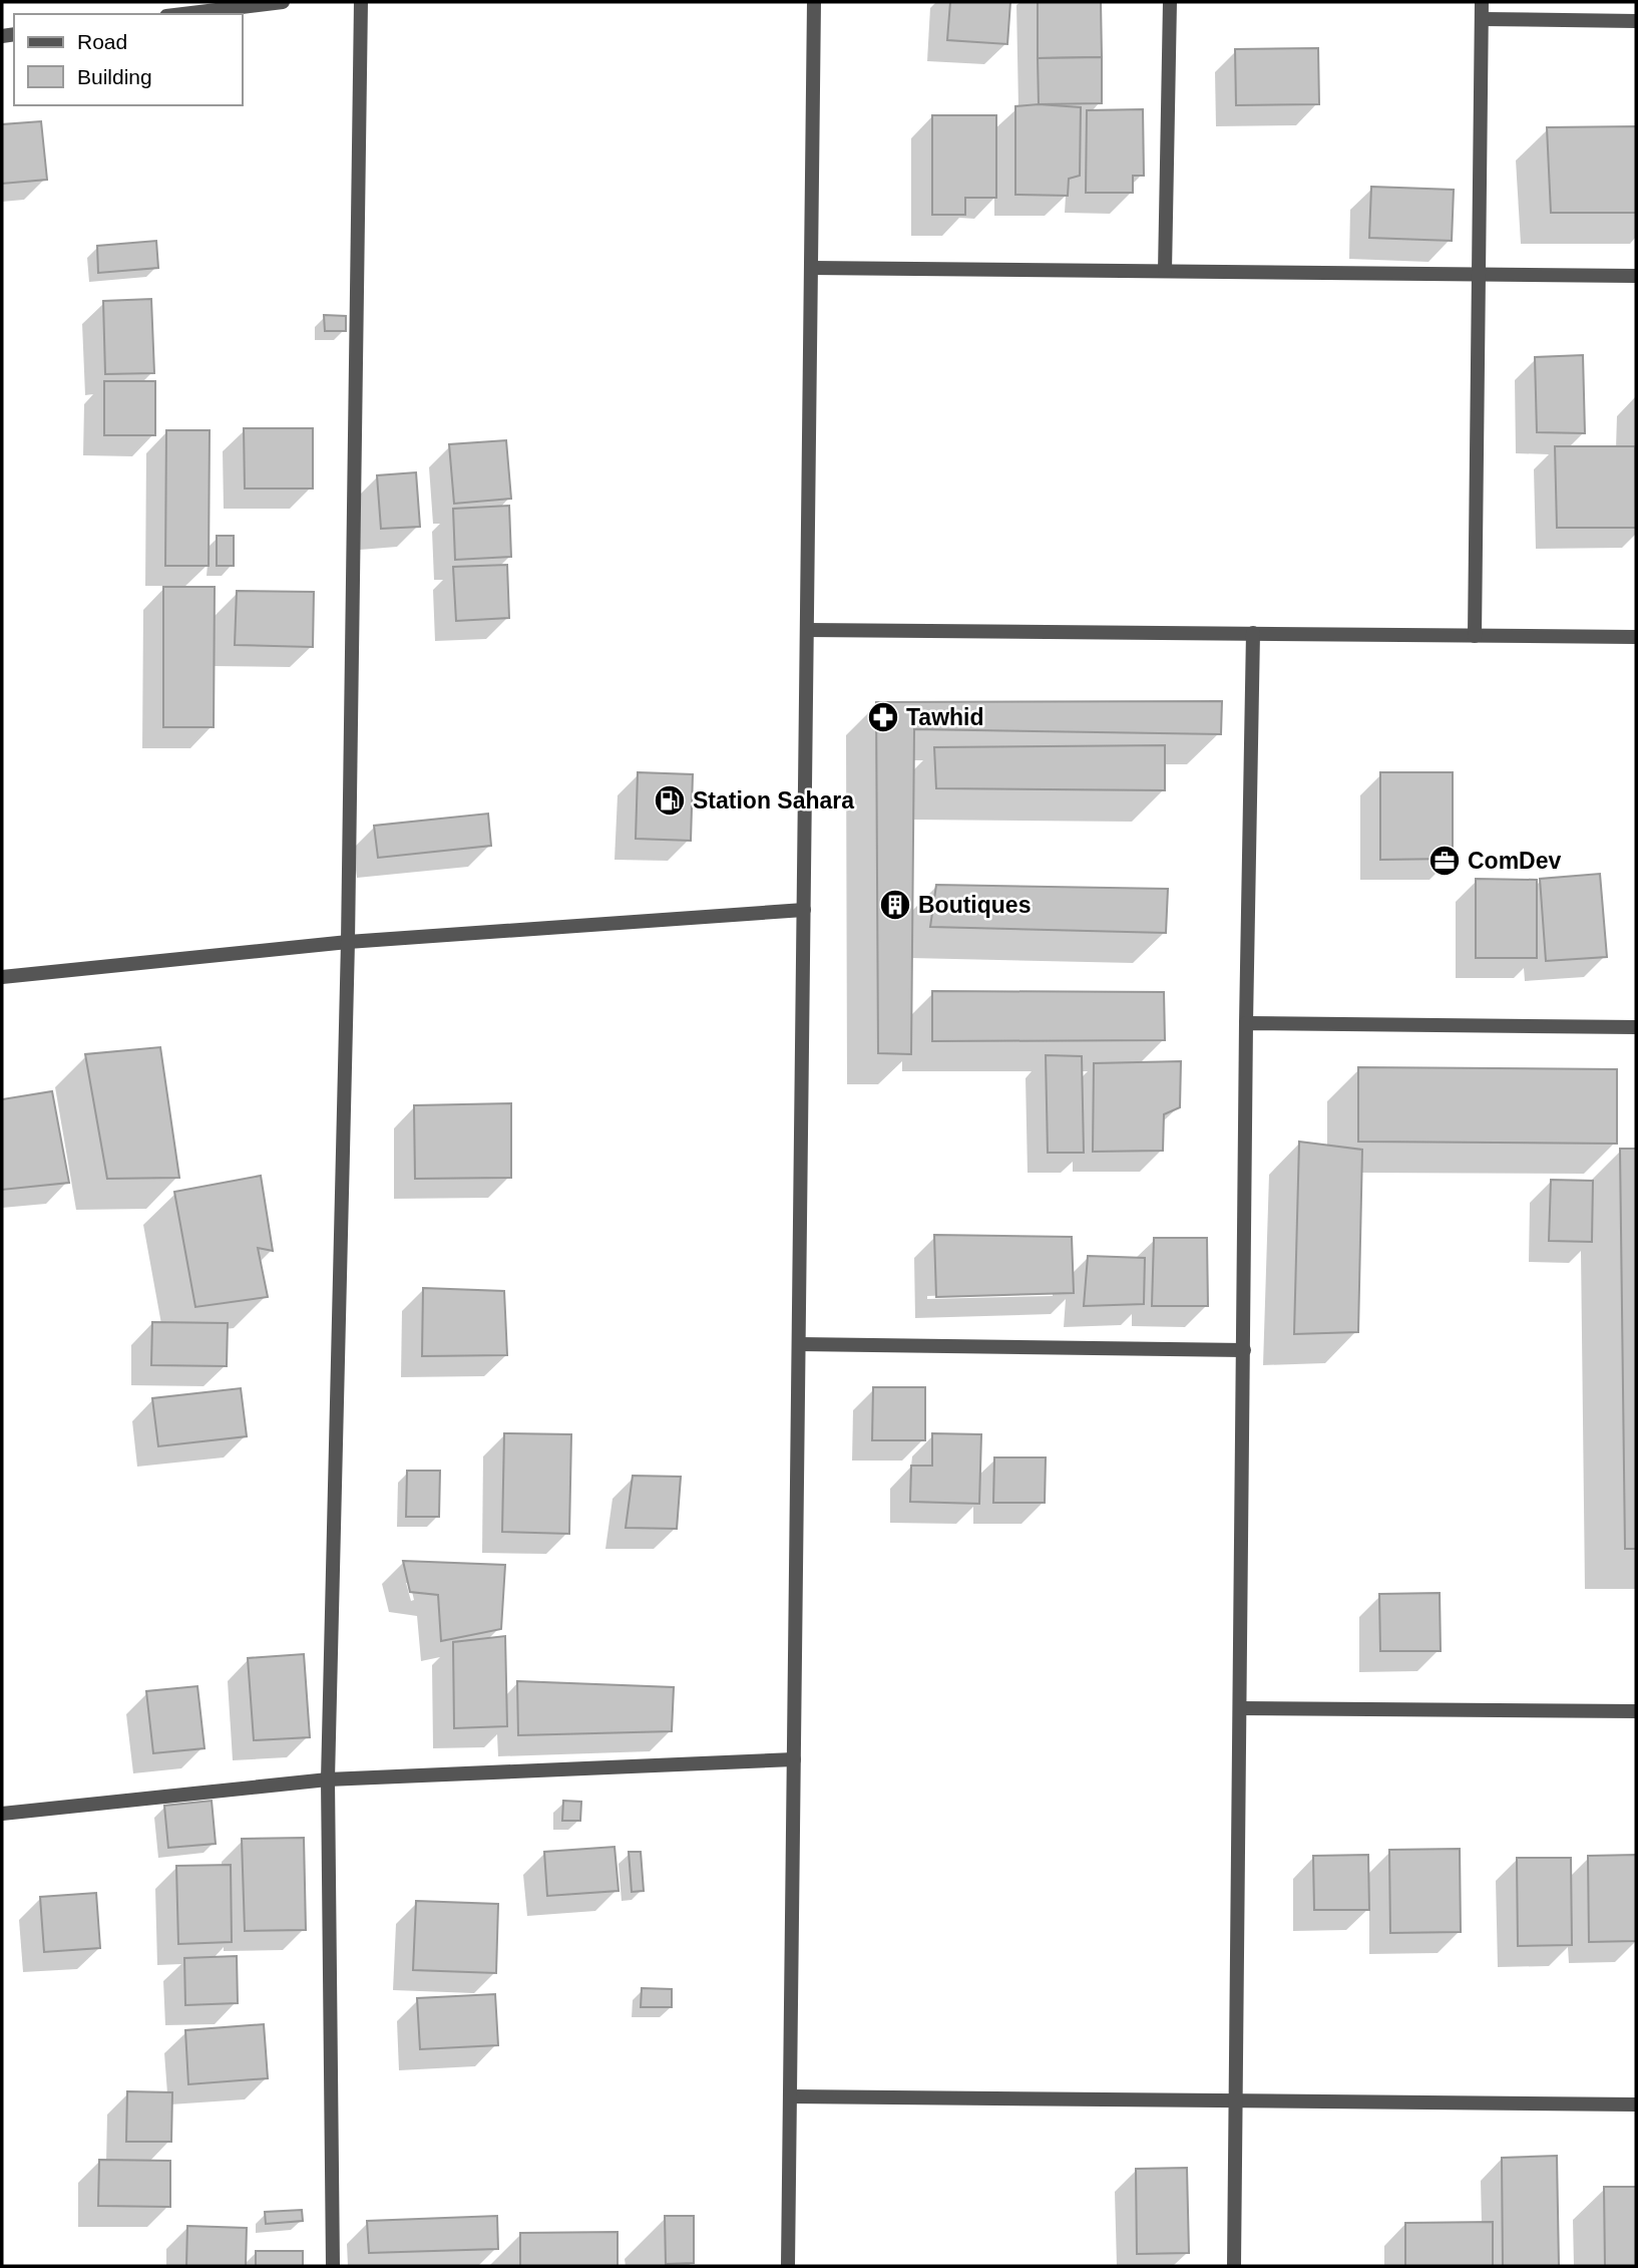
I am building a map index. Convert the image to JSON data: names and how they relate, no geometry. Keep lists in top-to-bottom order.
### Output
{
  "places": {
    "pharmacy": ["Tawhid"],
    "fuel station": ["Station Sahara"],
    "office": ["ComDev"],
    "building": ["Boutiques"]
  },
  "legend": ["Road", "Building"]
}
